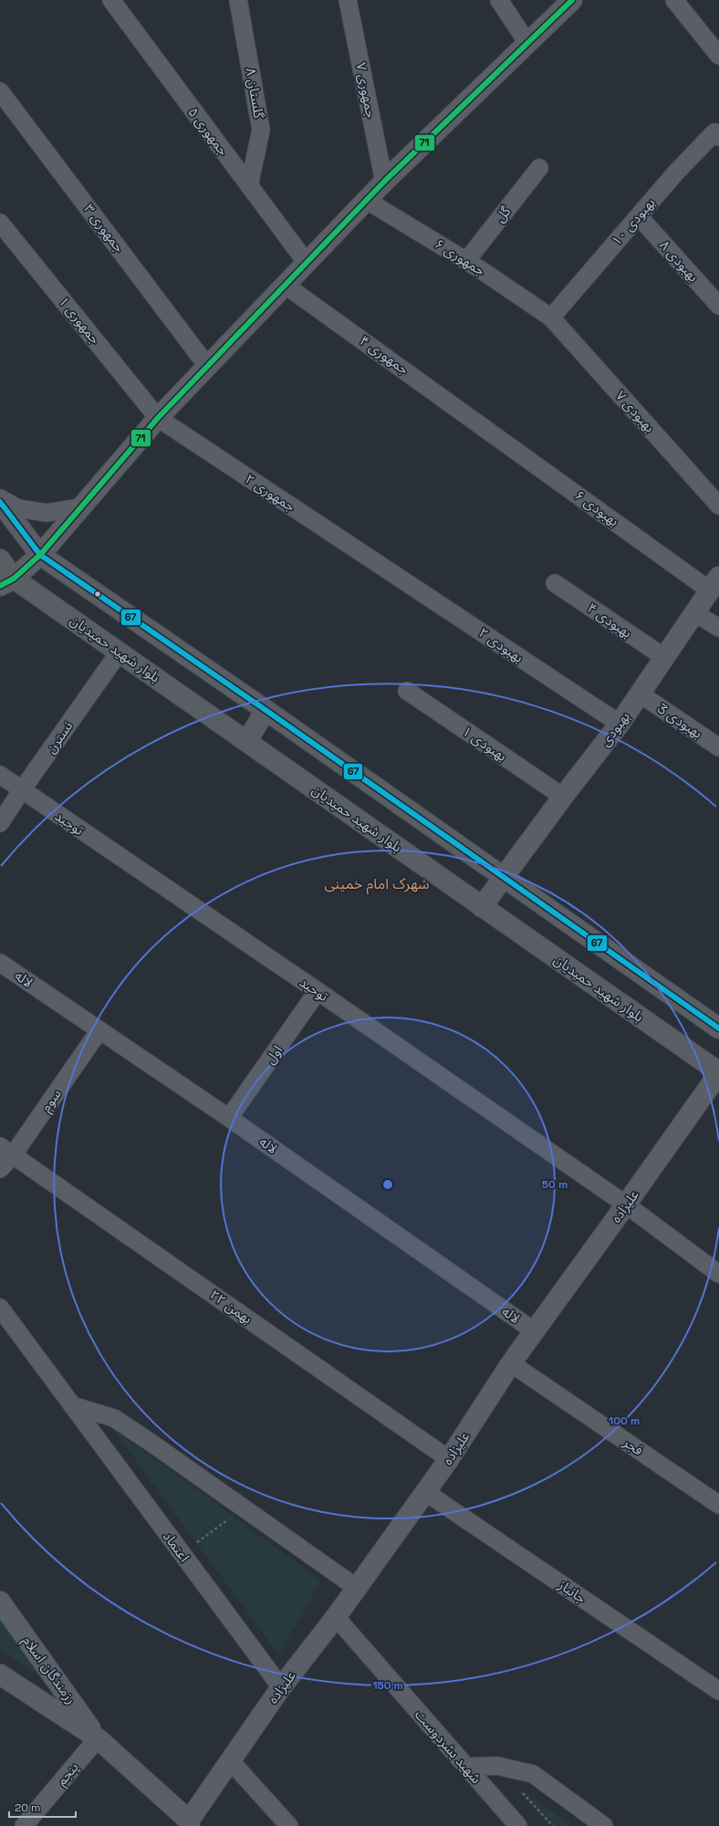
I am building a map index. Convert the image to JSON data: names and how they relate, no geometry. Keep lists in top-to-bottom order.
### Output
{
  "streets": {
    "main road": ["بلوار شهید حمیدیان"],
    "street": [
      "جمهوری ۷",
      "گلستان ۸",
      "جمهوری ۵",
      "گل",
      "بهبودی ۱۰",
      "جمهوری ۳",
      "جمهوری ۶",
      "بهبودی ۸",
      "جمهوری ۱",
      "جمهوری ۴",
      "بهبودی ۷",
      "جمهوری ۲",
      "بهبودی ۶",
      "بهبودی ۴",
      "بهبودی ۲",
      "بهبودی 3",
      "بهبودی",
      "نسترن",
      "بهبودی ۱",
      "توحید",
      "لاله",
      "اول",
      "سوم",
      "علیزاده",
      "۲۲ بهمن",
      "فجر",
      "اعتماد",
      "جانباز",
      "رزمندگان اسلام",
      "شهید بشردوست",
      "پنجم"
    ]
  },
  "crossings": [
    ["گلستان ۸", "جمهوری ۵"],
    ["گل", "جمهوری ۶"],
    ["بهبودی ۱۰", "جمهوری ۶"],
    ["بهبودی ۱۰", "بهبودی ۸"],
    ["بهبودی ۱۰", "بهبودی ۷"],
    ["جمهوری ۶", "بهبودی ۷"],
    ["جمهوری ۱", "جمهوری ۲"],
    ["جمهوری ۴", "بهبودی ۶"],
    ["جمهوری ۲", "بهبودی ۲"],
    ["بهبودی ۶", "بهبودی"],
    ["بهبودی ۴", "بهبودی"],
    ["بهبودی ۲", "بهبودی"],
    ["بلوار شهید حمیدیان", "نسترن"],
    ["بلوار شهید حمیدیان", "علیزاده"],
    ["بهبودی 3", "بهبودی"],
    ["بهبودی", "بهبودی ۱"],
    ["نسترن", "توحید"],
    ["توحید", "اول"],
    ["توحید", "علیزاده"],
    ["لاله", "اول"],
    ["لاله", "سوم"],
    ["لاله", "علیزاده"],
    ["سوم", "۲۲ بهمن"],
    ["علیزاده", "۲۲ بهمن"],
    ["علیزاده", "فجر"],
    ["علیزاده", "اعتماد"],
    ["علیزاده", "جانباز"],
    ["علیزاده", "رزمندگان اسلام"],
    ["علیزاده", "شهید بشردوست"],
    ["رزمندگان اسلام", "پنجم"]
  ],
  "districts": ["شهرک امام خمینی"],
  "lines": ["transit line 71", "transit line 67"],
  "scale_bar": "20 m",
  "rings": ["50 m", "100 m", "150 m"]
}
